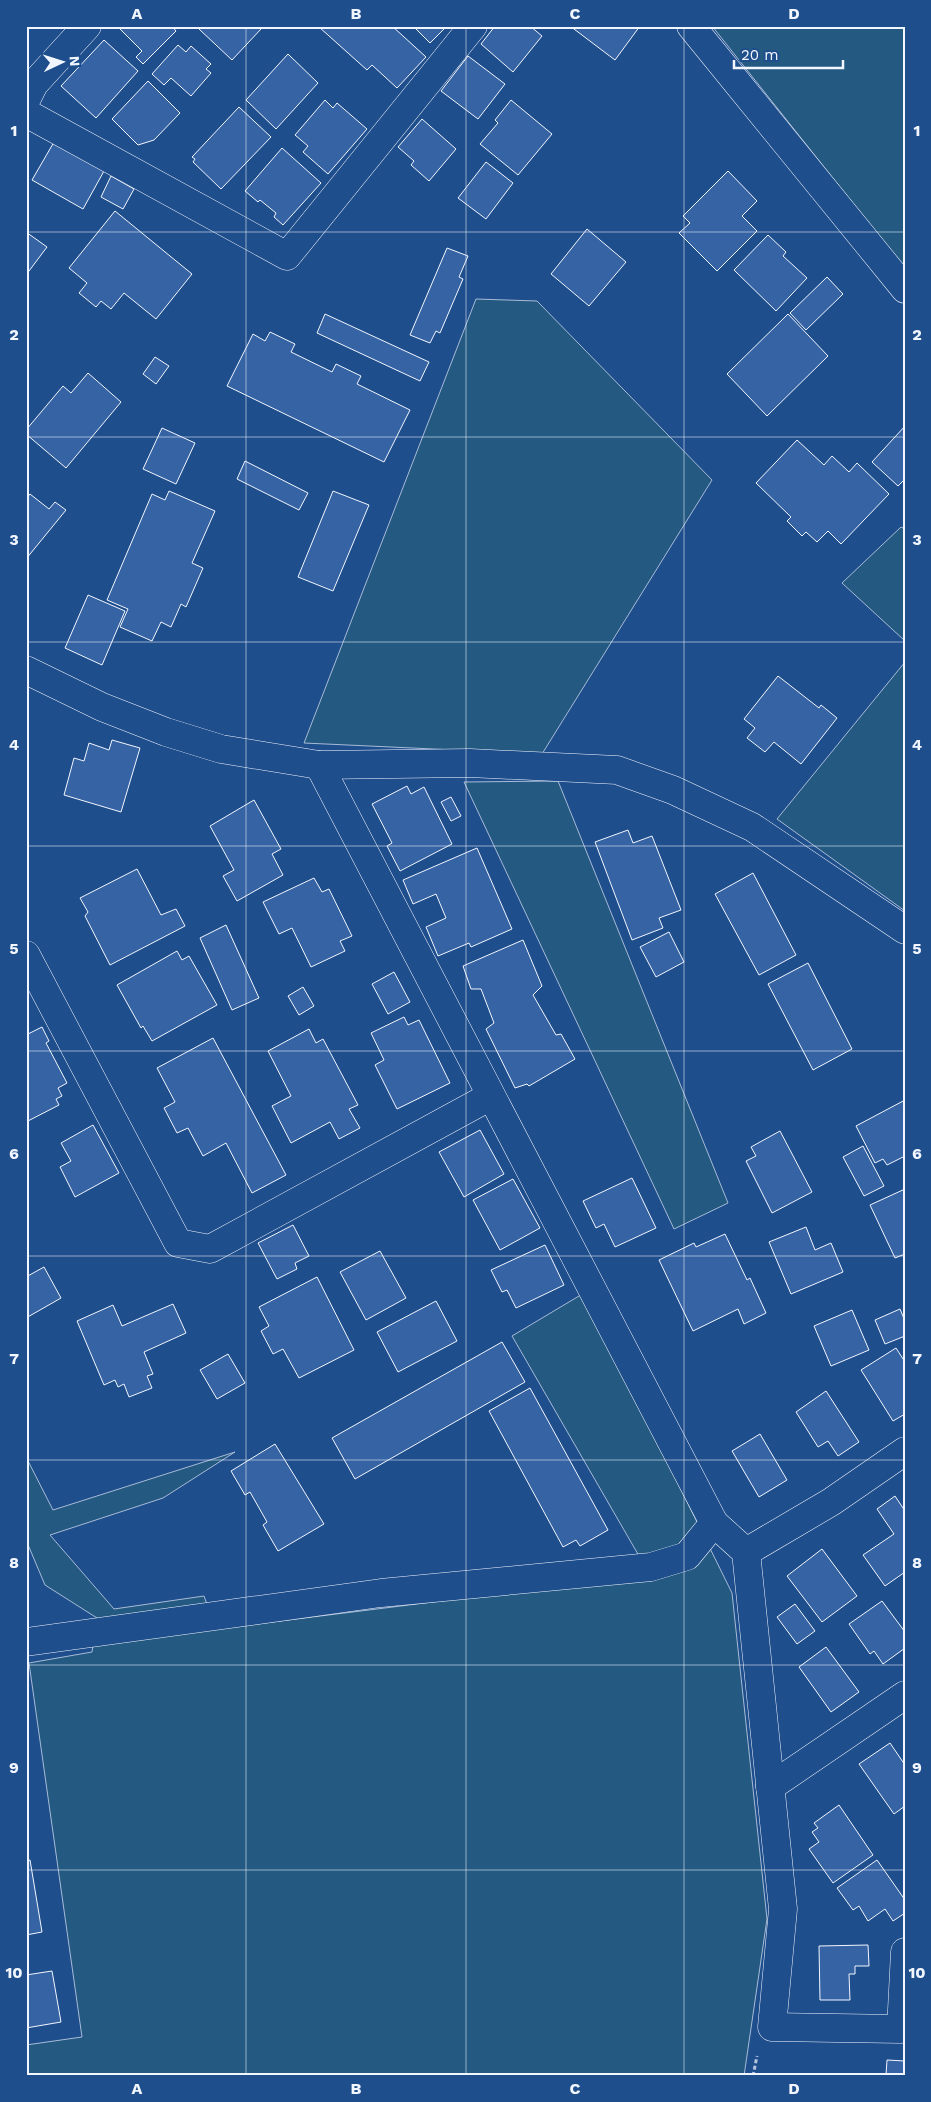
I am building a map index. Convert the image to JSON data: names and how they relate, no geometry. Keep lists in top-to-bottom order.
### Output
{
  "scale_bar": "20 m",
  "north": "right",
  "grid": {
    "columns": [
      "A",
      "B",
      "C",
      "D"
    ],
    "rows": [
      "1",
      "2",
      "3",
      "4",
      "5",
      "6",
      "7",
      "8",
      "9",
      "10"
    ]
  }
}
